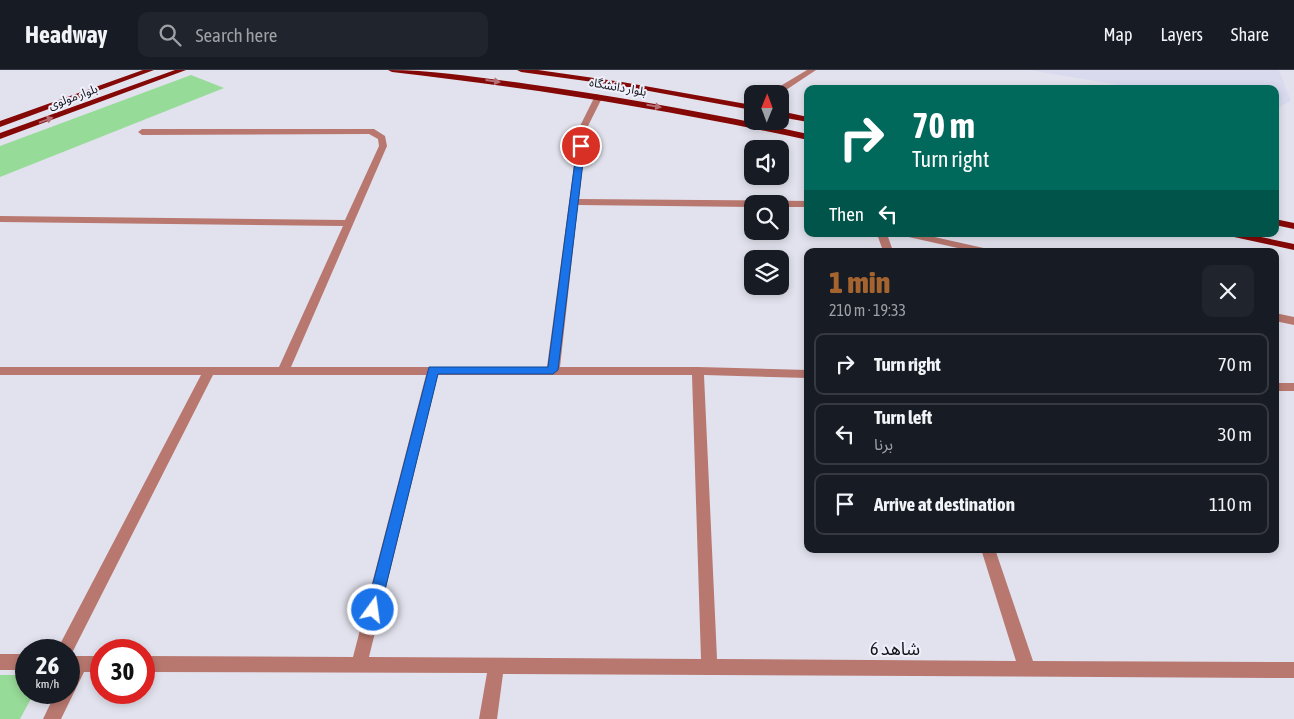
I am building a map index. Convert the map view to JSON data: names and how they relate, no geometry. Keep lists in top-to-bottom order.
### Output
{
  "streets": {
    "main road": ["بلوار دانشگاه", "بلوار مولوی"],
    "street": ["شاهد 6"]
  },
  "north": "top",
  "page": {
    "header": "Headway",
    "search": "Search here",
    "nav": ["Map", "Layers", "Share"],
    "turn": ["70 m", "Turn right"],
    "then": "Then",
    "heading": ["1 min", "210 m · 19:33"],
    "list": [
      {
        "name": "Turn right",
        "value": "70 m"
      },
      {
        "name": "Turn left",
        "note": "برنا",
        "value": "30 m"
      },
      {
        "name": "Arrive at destination",
        "value": "110 m"
      }
    ],
    "speed": "26 km/h",
    "limit": "30"
  }
}
